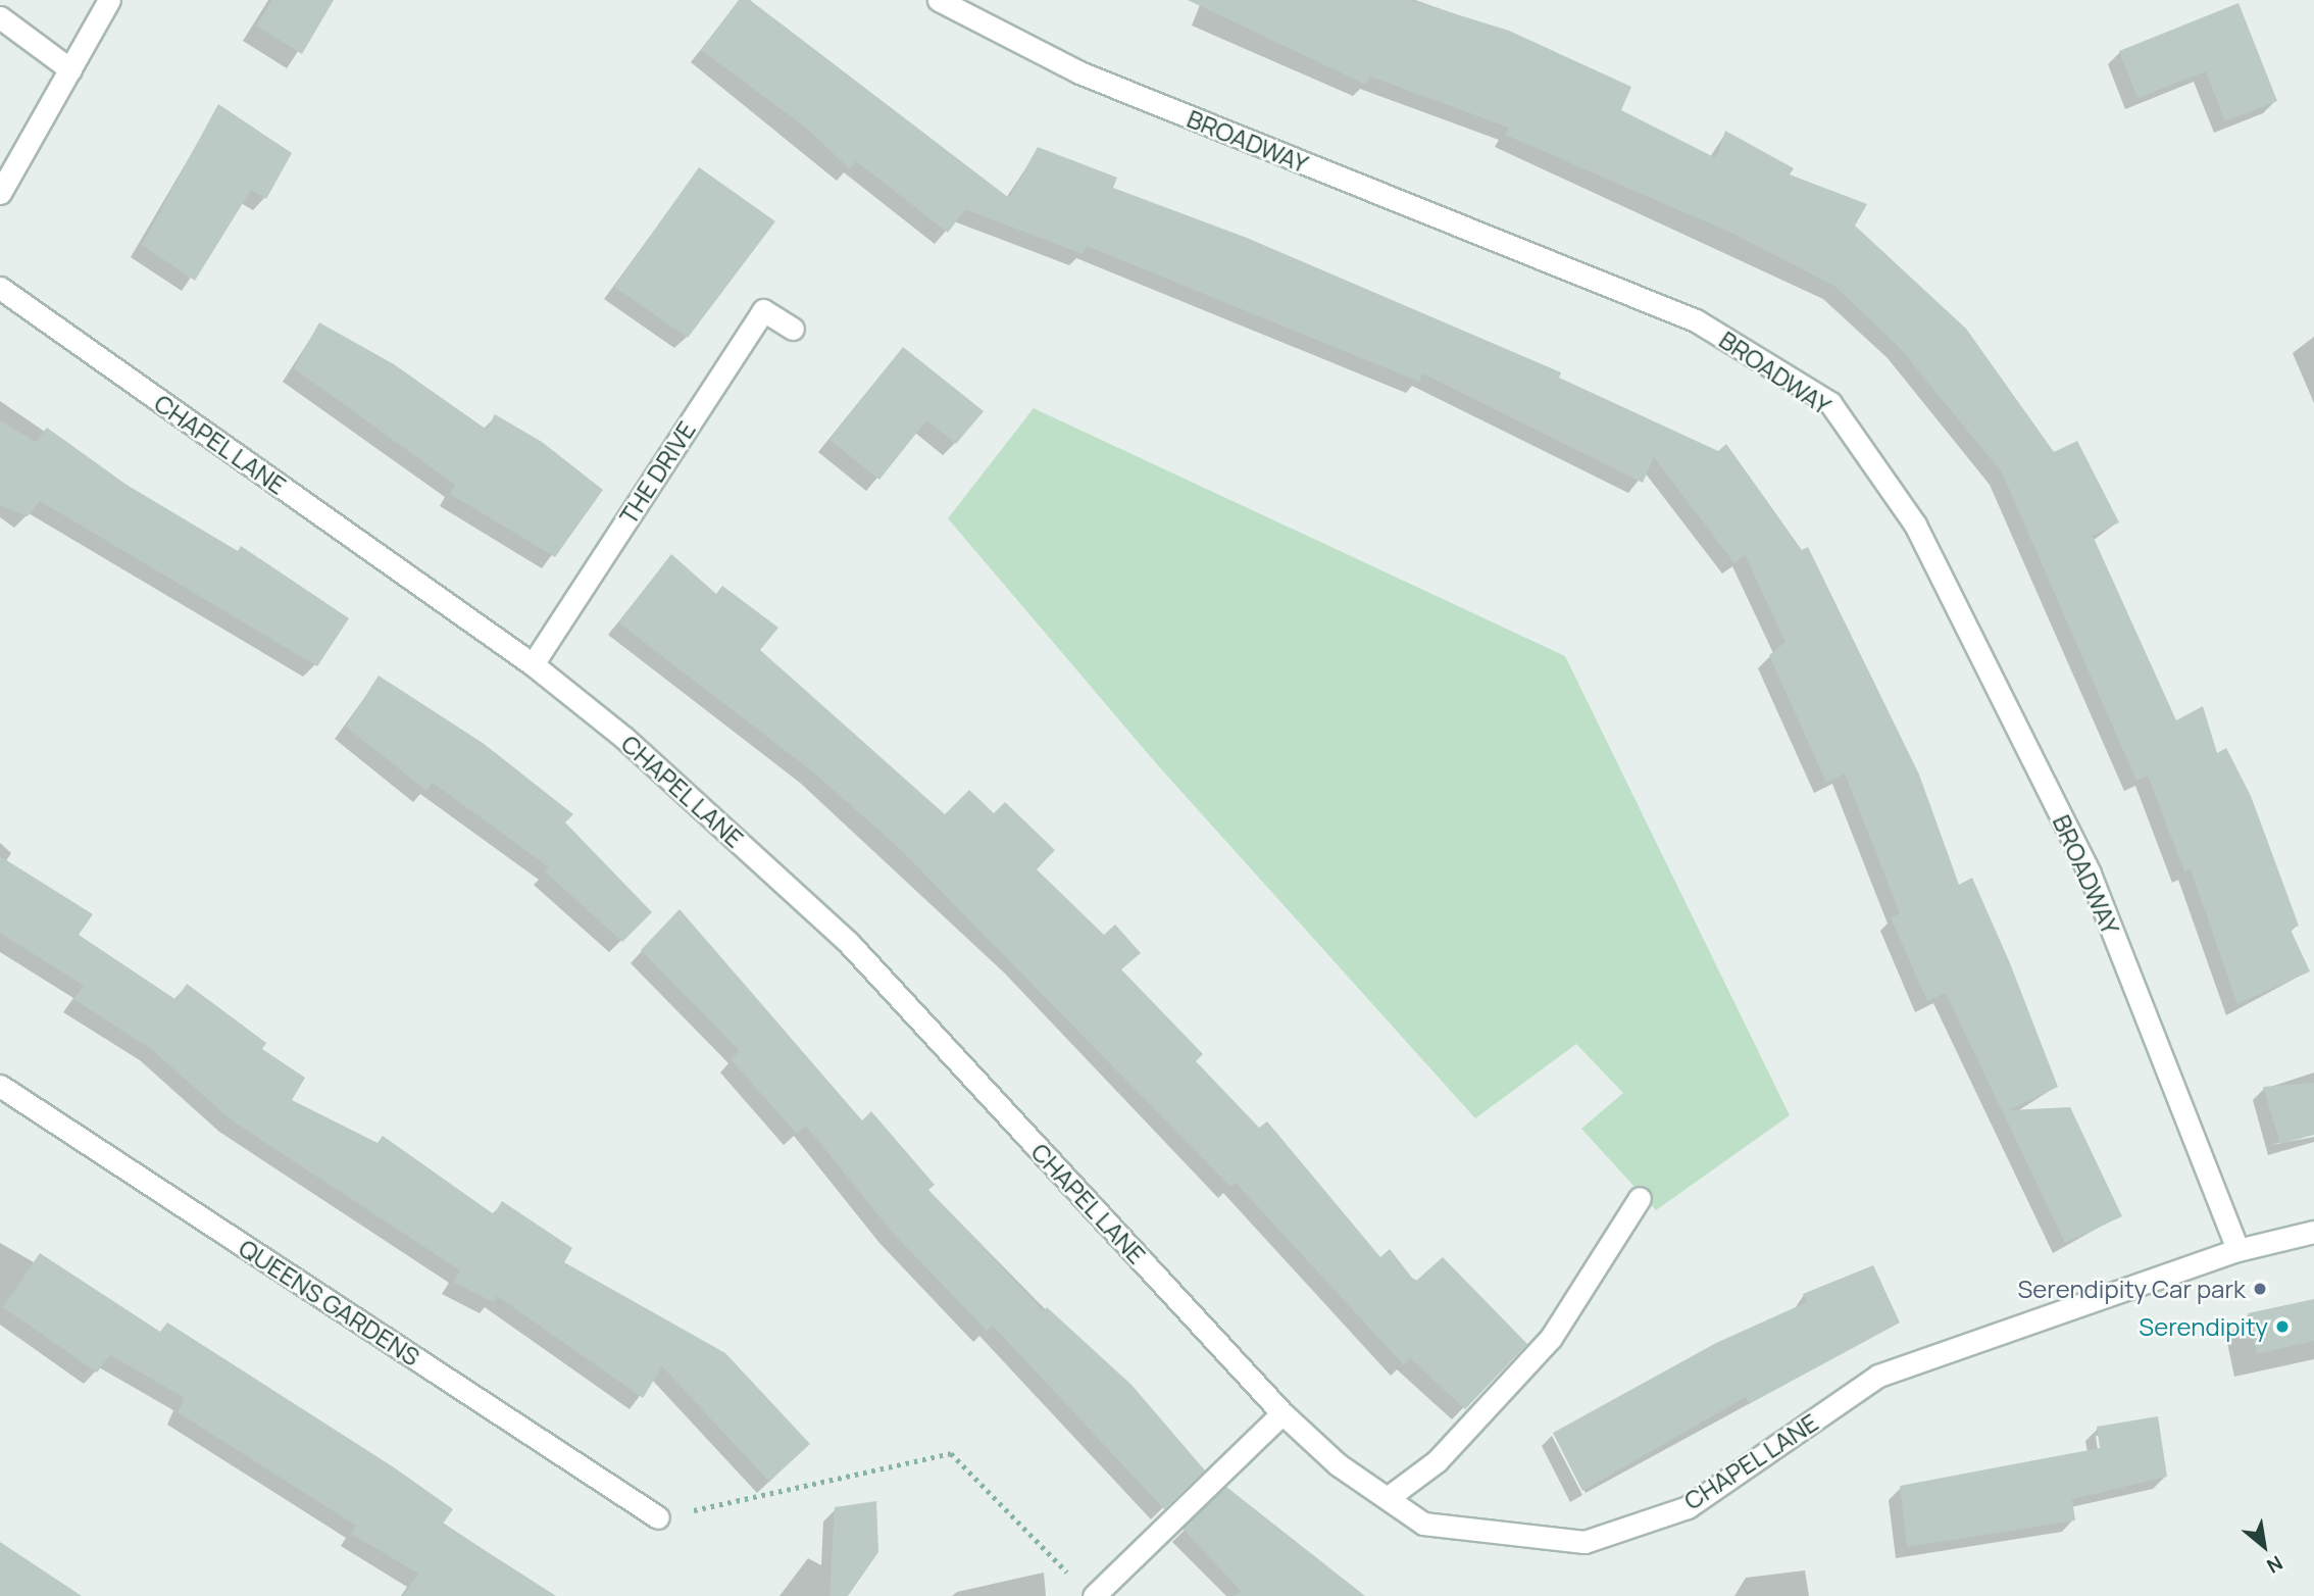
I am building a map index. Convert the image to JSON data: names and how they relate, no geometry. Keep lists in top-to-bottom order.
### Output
{
  "streets": {
    "street": [
      "BROADWAY",
      "CHAPEL LANE",
      "THE DRIVE",
      "QUEENS GARDENS"
    ]
  },
  "crossings": [
    ["BROADWAY", "CHAPEL LANE"],
    ["CHAPEL LANE", "THE DRIVE"]
  ],
  "places": ["Serendipity Car park", "Serendipity"],
  "north": "bottom right"
}
